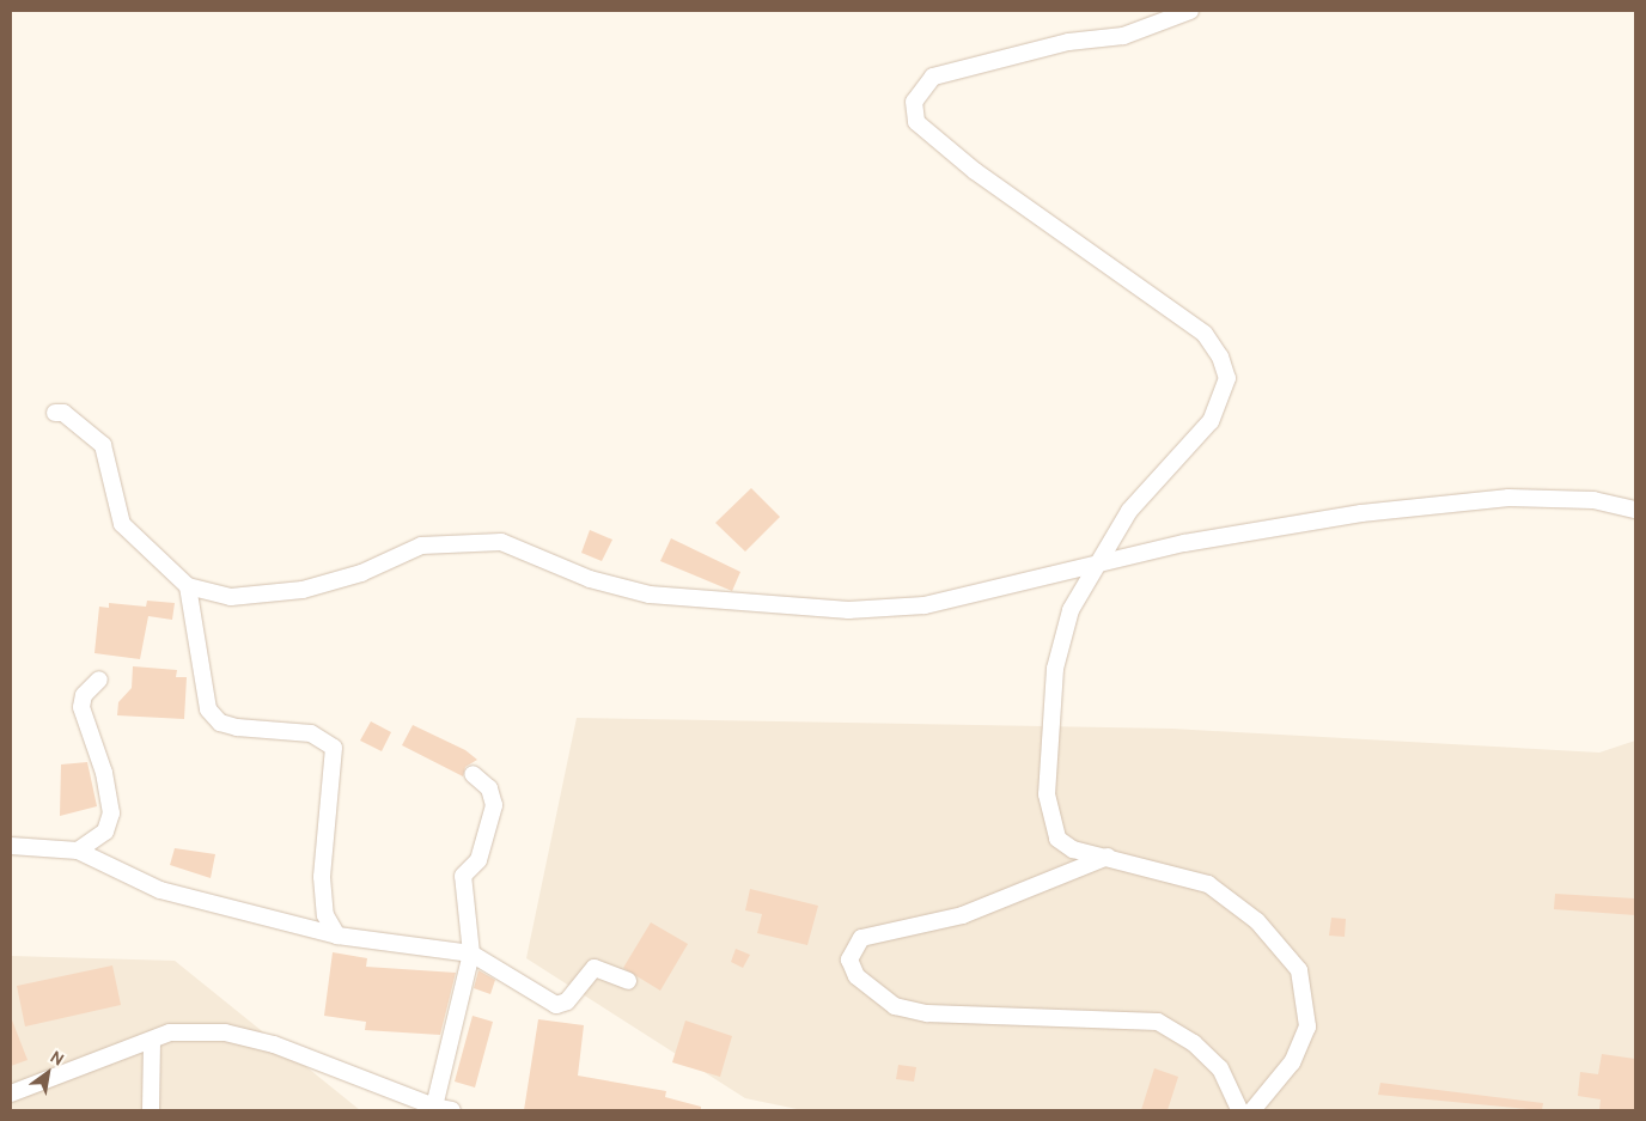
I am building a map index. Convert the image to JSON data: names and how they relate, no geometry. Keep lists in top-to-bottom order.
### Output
{
  "north": "top right"
}
